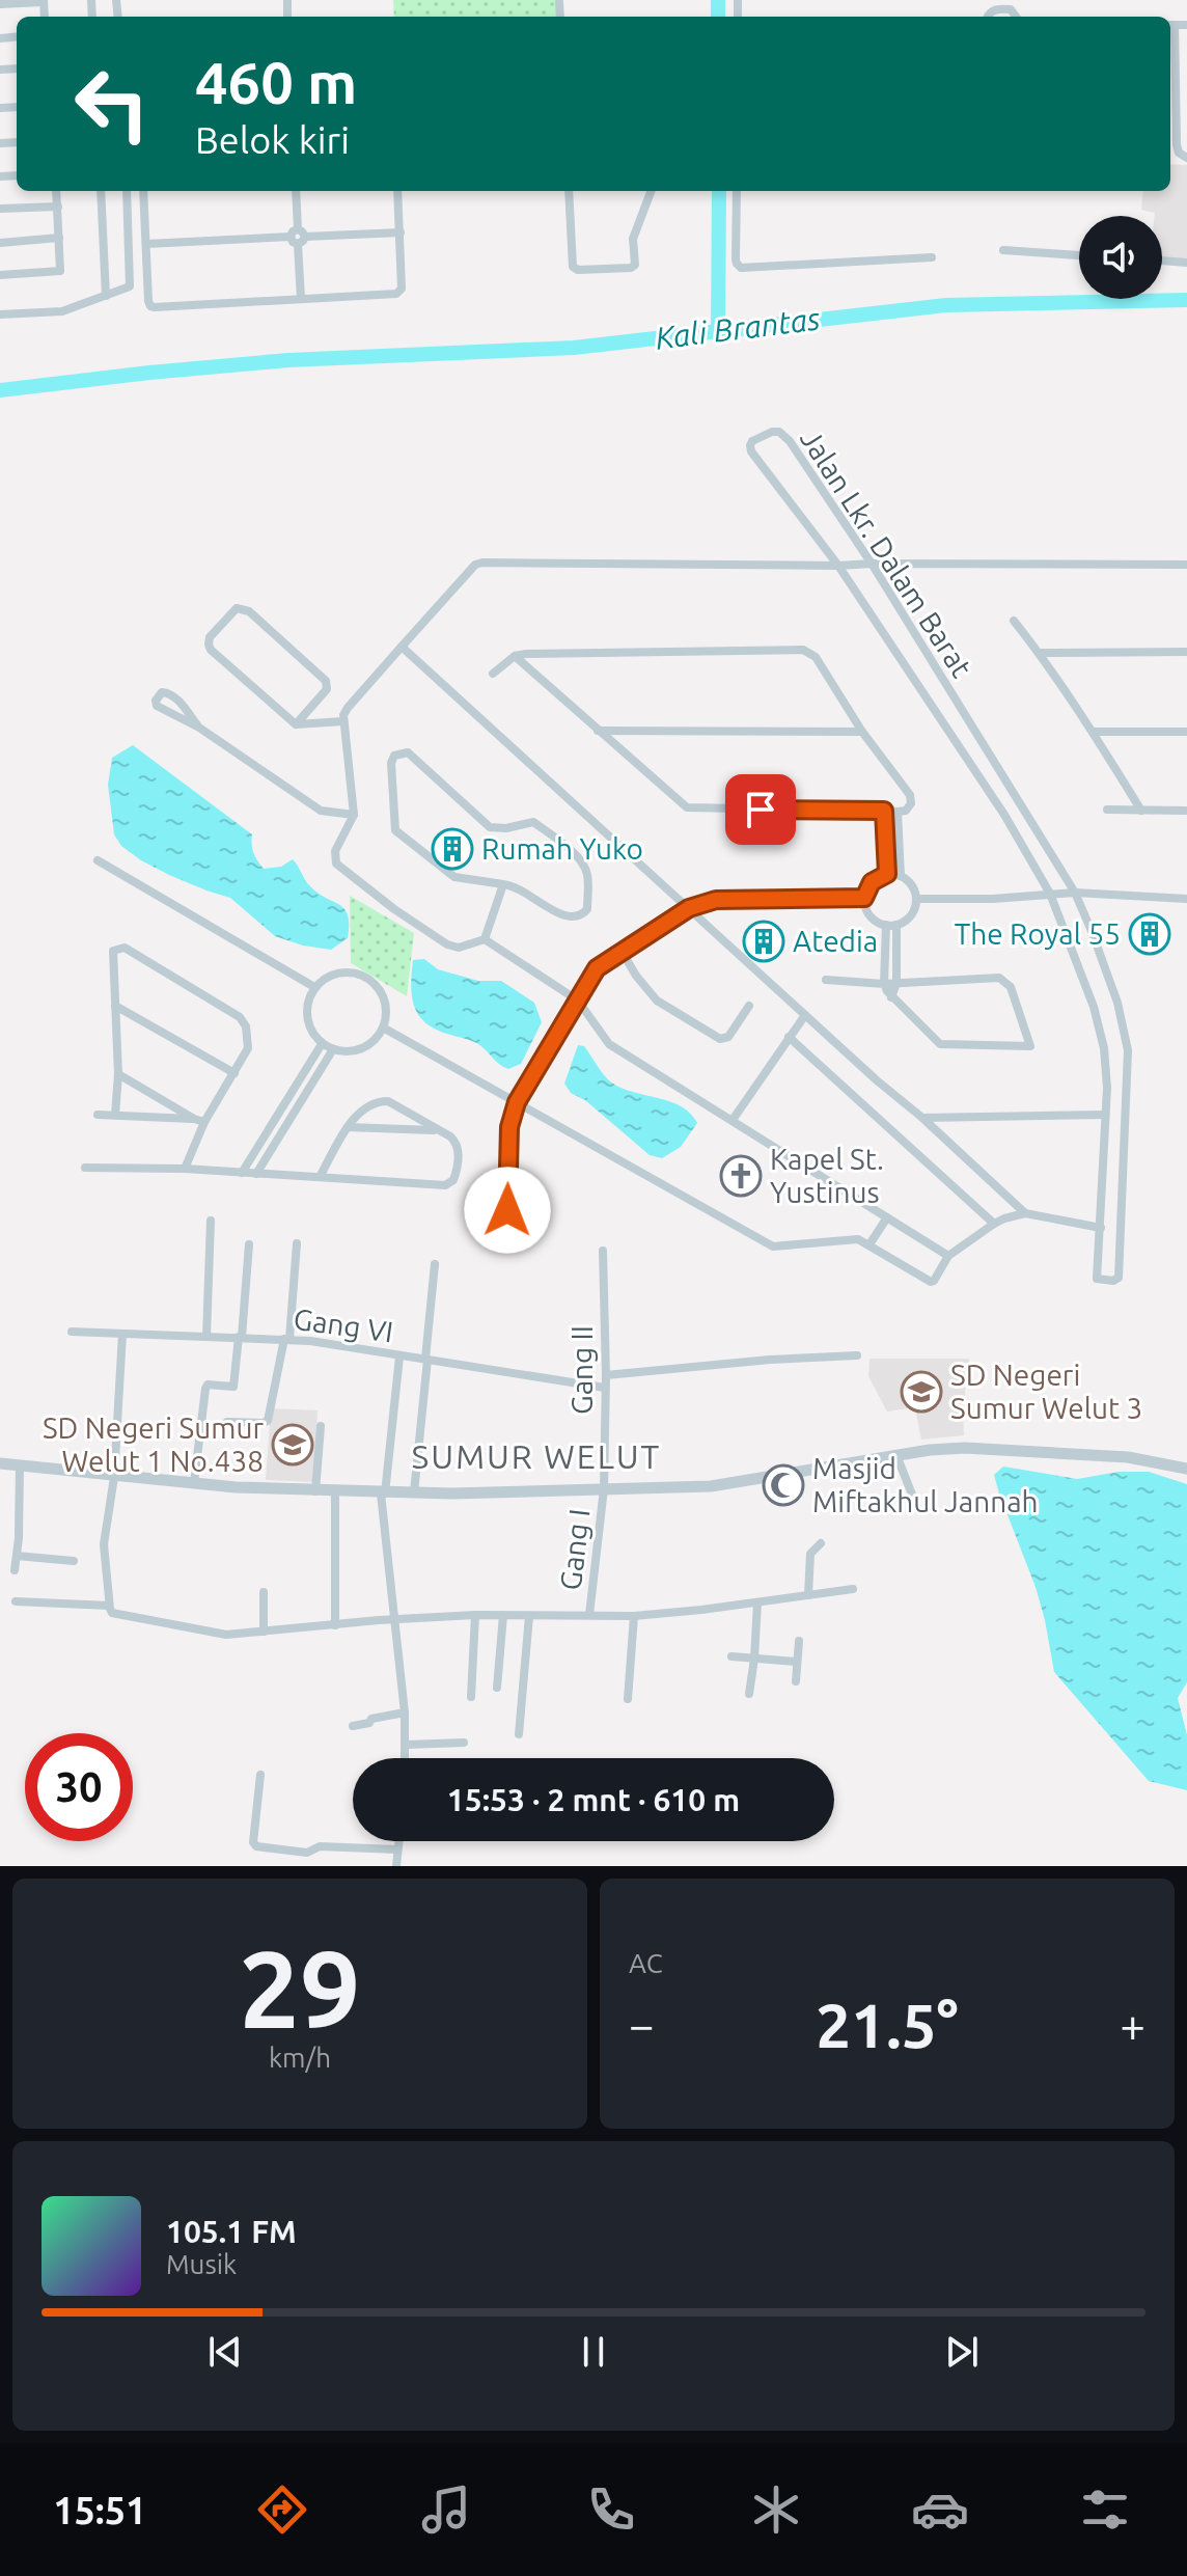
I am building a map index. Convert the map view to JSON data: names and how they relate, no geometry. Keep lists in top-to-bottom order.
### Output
{
  "streets": {
    "street": [
      "Jalan Lkr. Dalam Barat",
      "Gang VI",
      "Gang II",
      "Gang I"
    ]
  },
  "crossings": [
    ["Gang VI", "Gang II"],
    ["Gang II", "Gang I"]
  ],
  "districts": ["SUMUR WELUT"],
  "water": ["Kali Brantas"],
  "places": {
    "building": ["Rumah Yuko", "The Royal 55", "Atedia"],
    "church": ["Kapel St. Yustinus"],
    "school or university": ["SD Negeri Sumur Welut 3", "SD Negeri Sumur Welut 1 No.438"],
    "mosque": ["Masjid Miftakhul Jannah"]
  },
  "page": {
    "turn": ["460 m", "Belok kiri"],
    "limit": "30",
    "trip": "15:53 · 2 mnt · 610 m",
    "tile": [
      ["29", "km/h"],
      "AC"
    ],
    "heat": ["−", "21.5°", "+"],
    "song": ["105.1 FM", "Musik"],
    "tabs": "15:51"
  }
}
